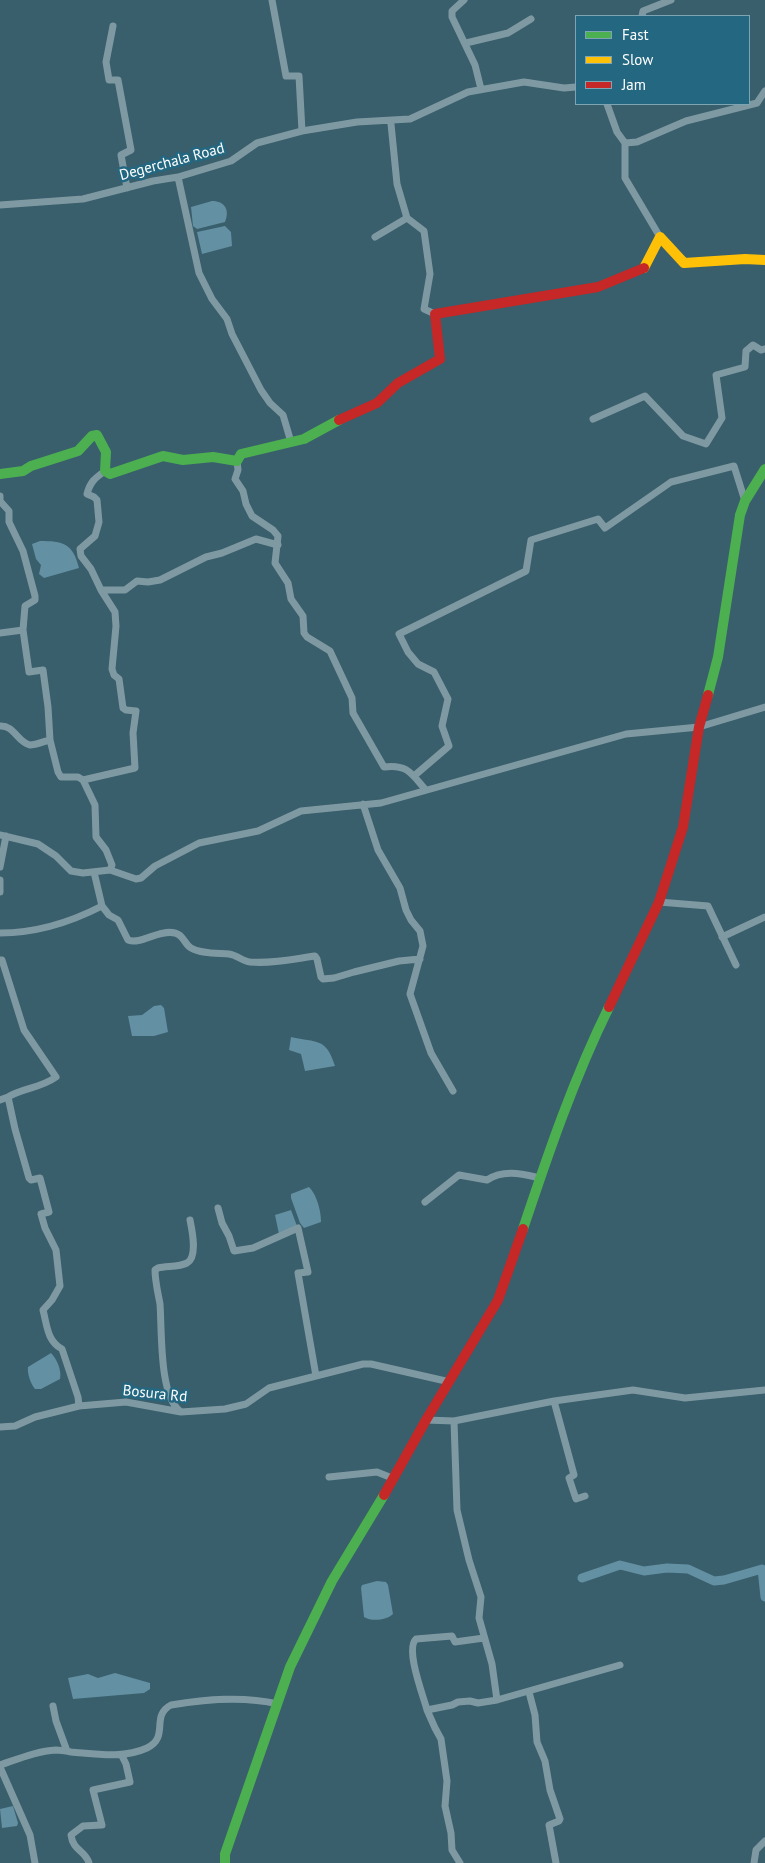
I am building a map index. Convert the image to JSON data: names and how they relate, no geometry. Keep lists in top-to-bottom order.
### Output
{
  "streets": {
    "street": ["Degerchala Road", "Bosura Rd"]
  },
  "legend": ["Fast", "Slow", "Jam"]
}
